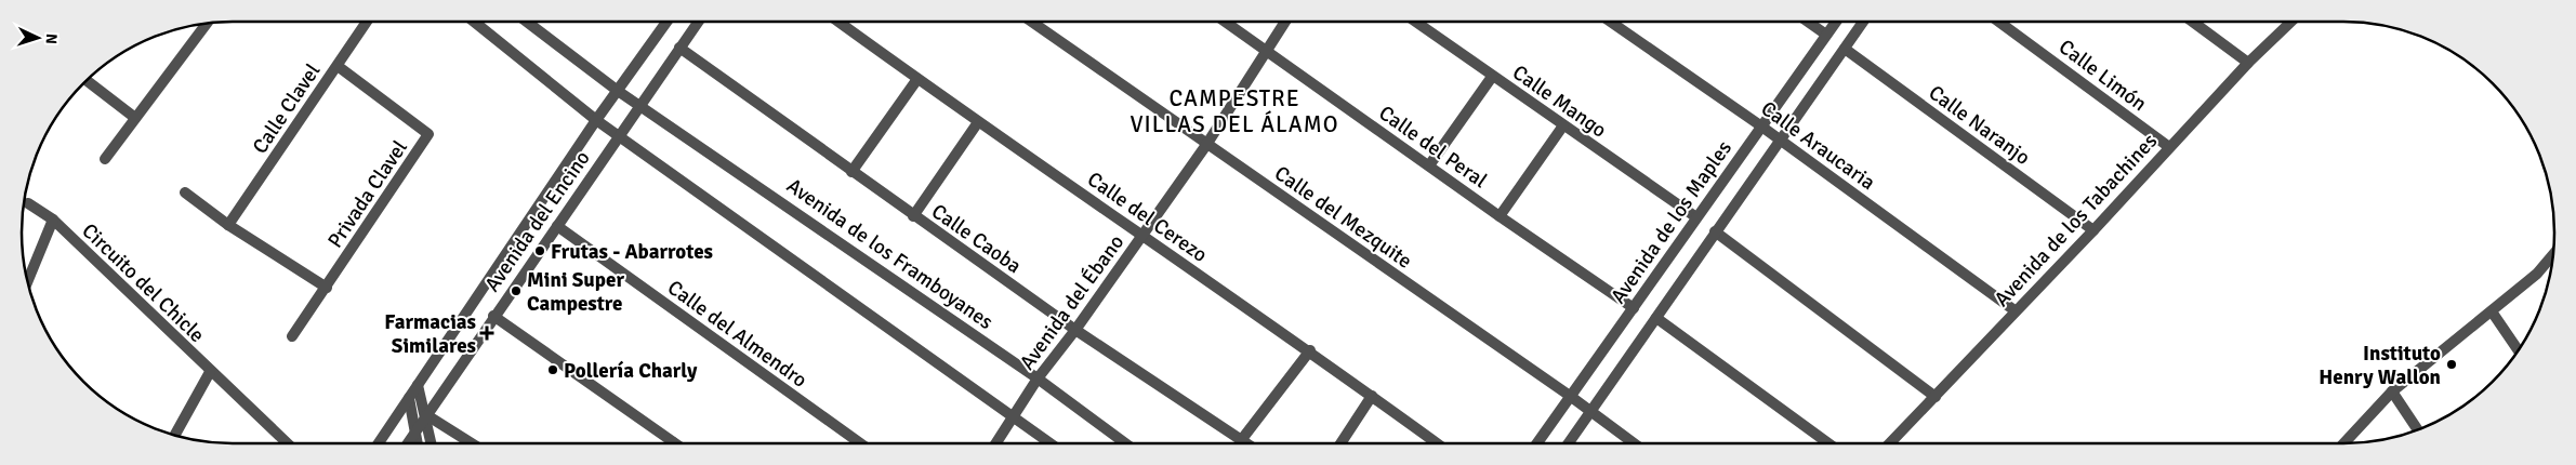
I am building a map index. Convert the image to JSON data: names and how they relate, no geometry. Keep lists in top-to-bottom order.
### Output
{
  "streets": {
    "street": [
      "Calle Limón",
      "Calle Mango",
      "Calle Clavel",
      "Calle Naranjo",
      "Calle Araucaria",
      "Calle del Peral",
      "Privada Clavel",
      "Calle del Cerezo",
      "Calle del Mezquite",
      "Avenida de los Tabachines",
      "Avenida del Encino",
      "Avenida de los Maples",
      "Calle Caoba",
      "Avenida de los Framboyanes",
      "Circuito del Chicle",
      "Avenida del Ébano",
      "Calle del Almendro"
    ]
  },
  "crossings": [
    ["Calle Limón", "Avenida de los Tabachines"],
    ["Calle Mango", "Avenida de los Maples"],
    ["Calle Clavel", "Privada Clavel"],
    ["Calle Naranjo", "Avenida de los Tabachines"],
    ["Calle Naranjo", "Avenida de los Maples"],
    ["Calle Araucaria", "Avenida de los Tabachines"],
    ["Calle Araucaria", "Avenida de los Maples"],
    ["Calle del Peral", "Avenida de los Maples"],
    ["Calle del Peral", "Avenida del Ébano"],
    ["Calle del Cerezo", "Avenida del Ébano"],
    ["Calle del Mezquite", "Avenida de los Maples"],
    ["Calle del Mezquite", "Avenida del Ébano"],
    ["Avenida del Encino", "Calle Caoba"],
    ["Avenida del Encino", "Avenida de los Framboyanes"],
    ["Avenida del Encino", "Calle del Almendro"],
    ["Calle Caoba", "Avenida del Ébano"],
    ["Avenida de los Framboyanes", "Avenida del Ébano"]
  ],
  "districts": ["CAMPESTRE VILLAS DEL ÁLAMO"],
  "places": {
    "other": [
      "Frutas - Abarrotes",
      "Mini Super Campestre",
      "Instituto Henry Wallon",
      "Pollería Charly"
    ],
    "health": ["Farmacias Similares"]
  },
  "north": "right"
}
